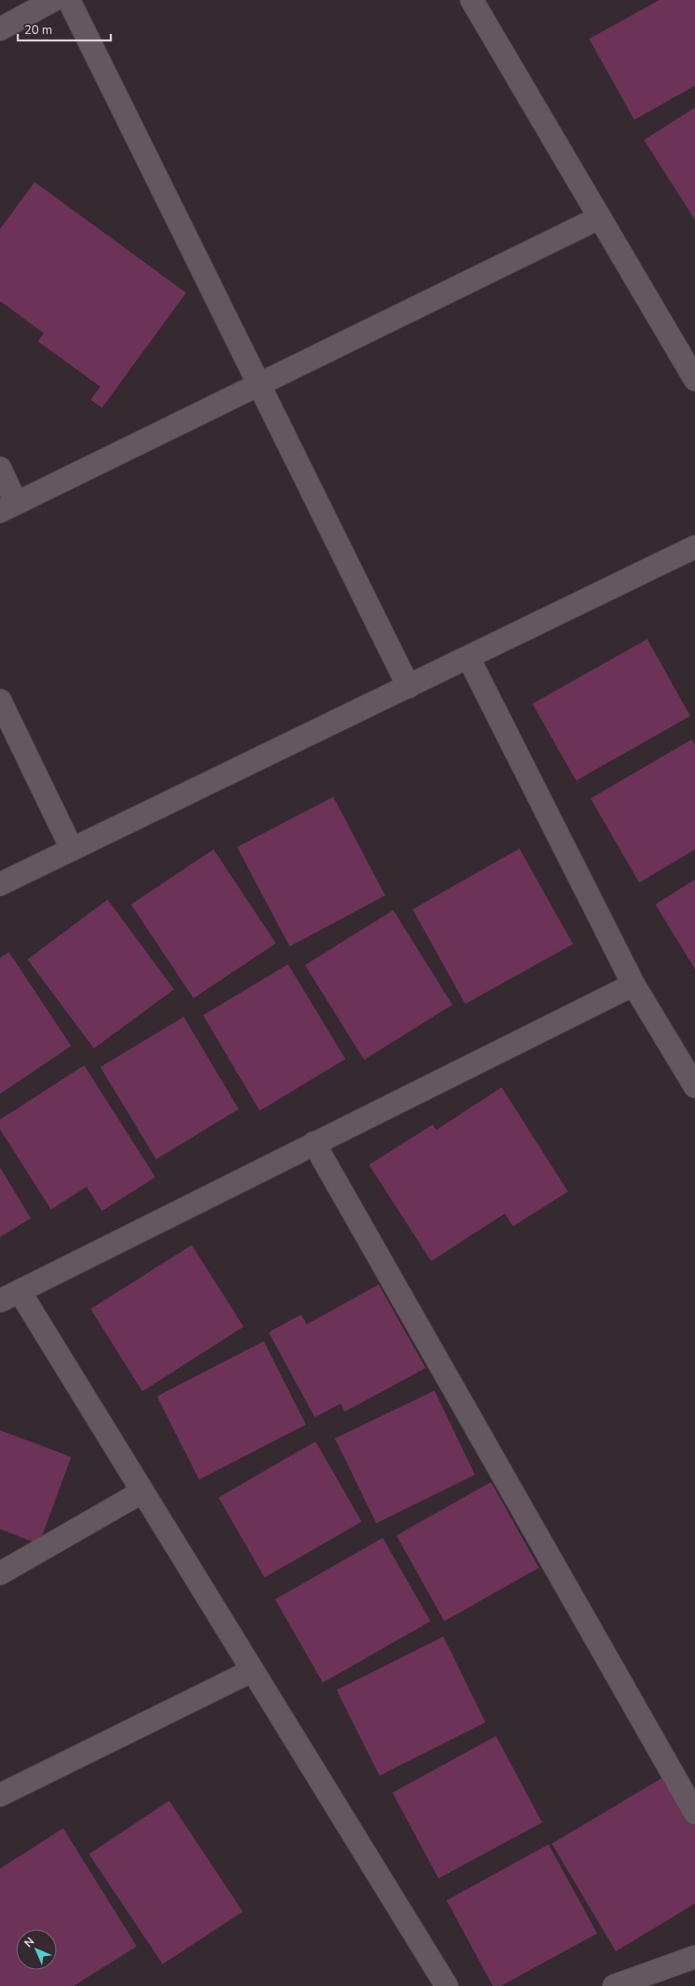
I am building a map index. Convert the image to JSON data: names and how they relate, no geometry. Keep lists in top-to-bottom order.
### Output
{
  "scale_bar": "20 m",
  "north": "top left"
}
